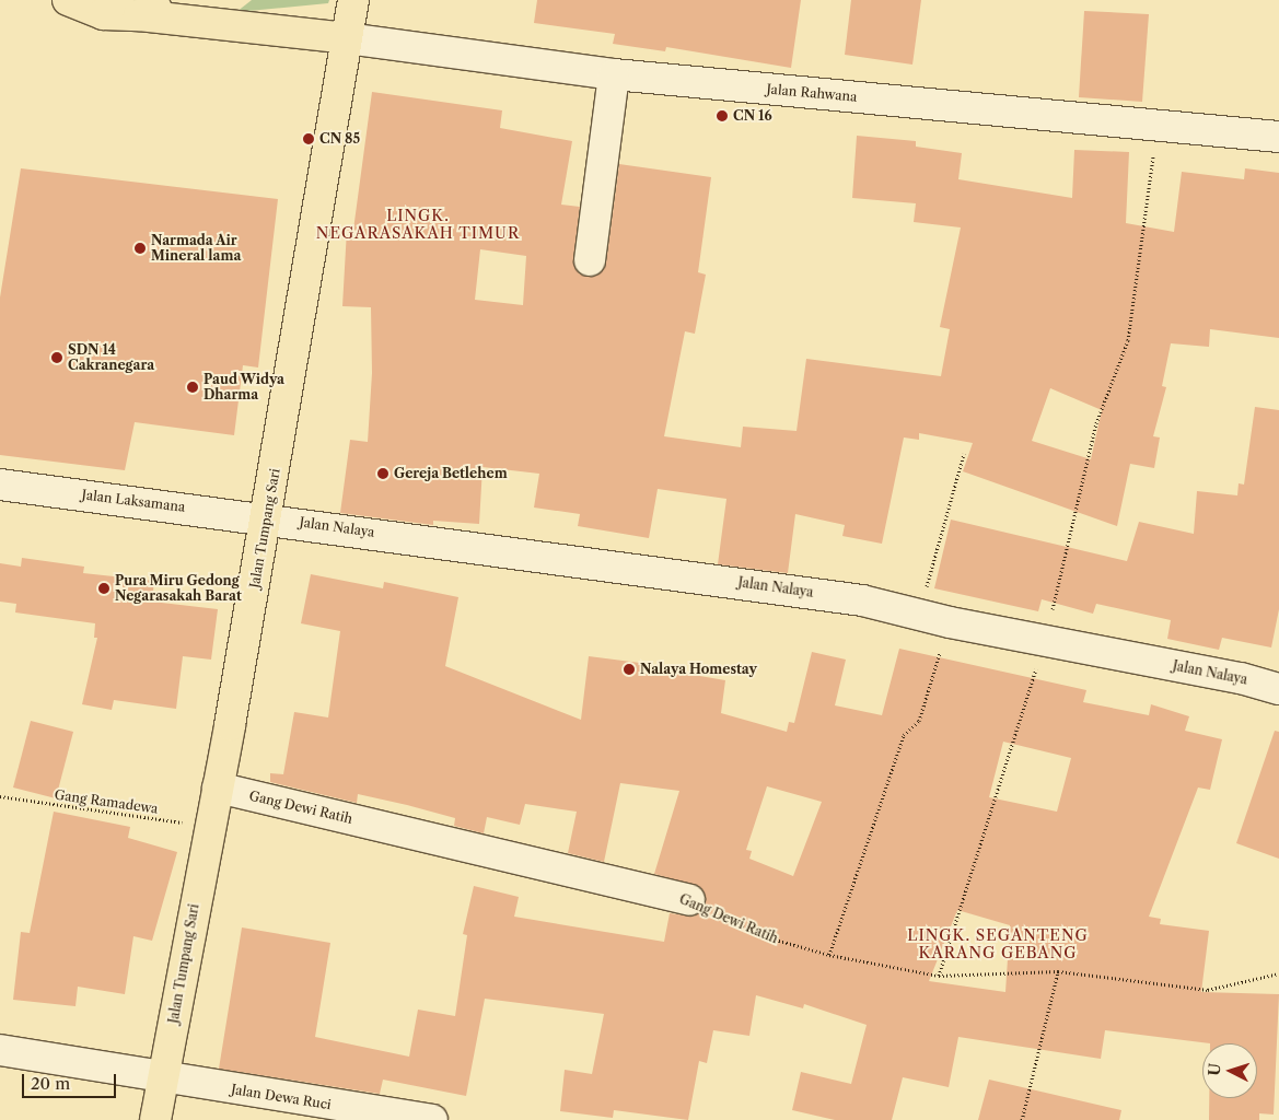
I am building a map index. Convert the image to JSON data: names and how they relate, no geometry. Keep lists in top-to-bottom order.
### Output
{
  "streets": {
    "main road": ["Jalan Tumpang Sari"],
    "street": [
      "Jalan Rahwana",
      "Jalan Laksamana",
      "Jalan Nalaya",
      "Gang Dewi Ratih",
      "Jalan Dewa Ruci"
    ],
    "path": ["Gang Ramadewa"]
  },
  "crossings": [
    ["Jalan Rahwana", "Jalan Tumpang Sari"],
    ["Jalan Laksamana", "Jalan Nalaya"],
    ["Jalan Laksamana", "Jalan Tumpang Sari"],
    ["Jalan Nalaya", "Jalan Tumpang Sari"],
    ["Jalan Tumpang Sari", "Gang Ramadewa"],
    ["Jalan Tumpang Sari", "Gang Dewi Ratih"],
    ["Jalan Tumpang Sari", "Jalan Dewa Ruci"]
  ],
  "districts": ["LINGK. NEGARASAKAH TIMUR", "LINGK. SEGANTENG KARANG GEBANG"],
  "places": [
    "CN 16",
    "CN 85",
    "Narmada Air Mineral lama",
    "SDN 14 Cakranegara",
    "Paud Widya Dharma",
    "Gereja Betlehem",
    "Pura Miru Gedong Negarasakah Barat",
    "Nalaya Homestay"
  ],
  "scale_bar": "20 m",
  "north": "left"
}
